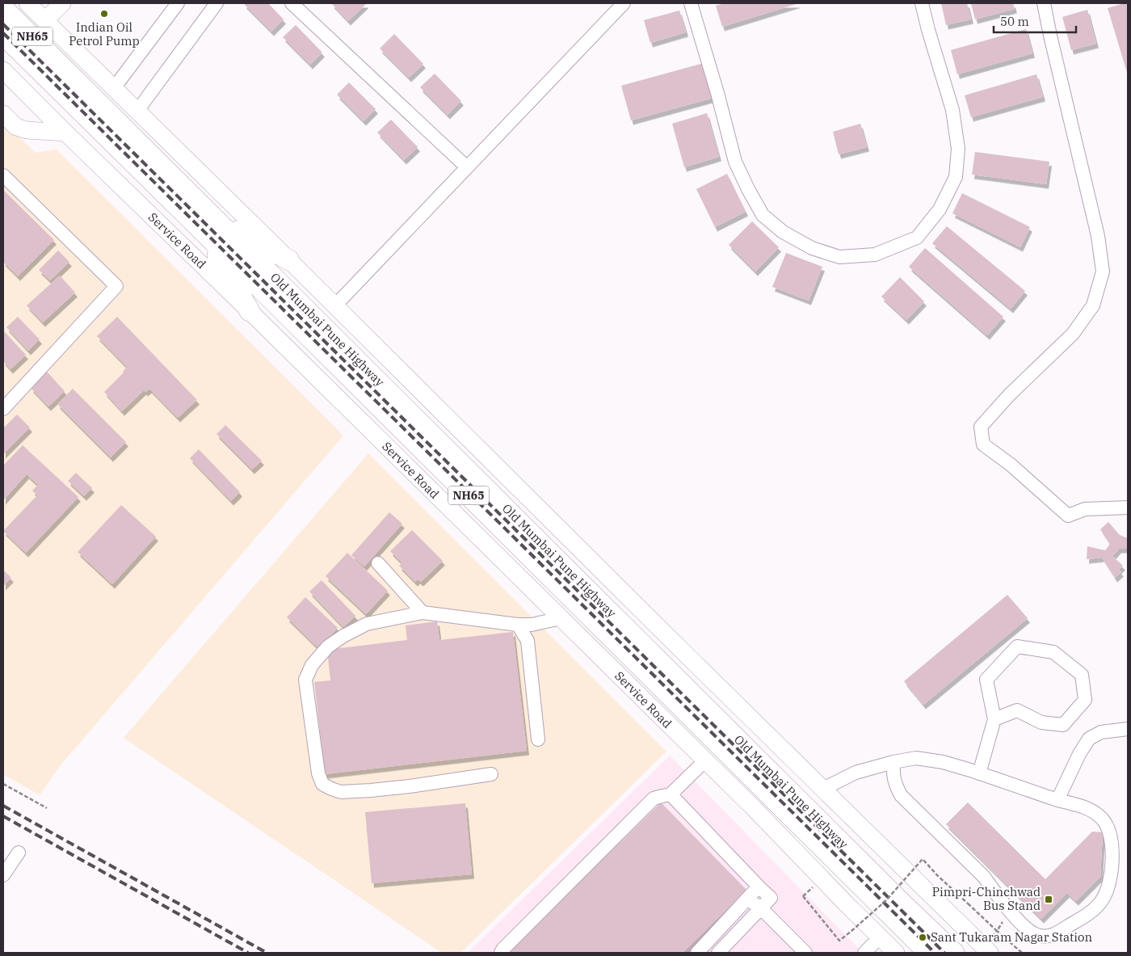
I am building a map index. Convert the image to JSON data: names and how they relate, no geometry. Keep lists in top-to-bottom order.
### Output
{
  "streets": {
    "highway": ["NH65", "Old Mumbai Pune Highway"],
    "main road": ["Service Road"]
  },
  "crossings": [
    ["NH65", "Old Mumbai Pune Highway"]
  ],
  "places": {
    "other": ["Indian Oil Petrol Pump", "Sant Tukaram Nagar Station"],
    "transit": ["Pimpri-Chinchwad Bus Stand"]
  },
  "scale_bar": "50 m"
}
